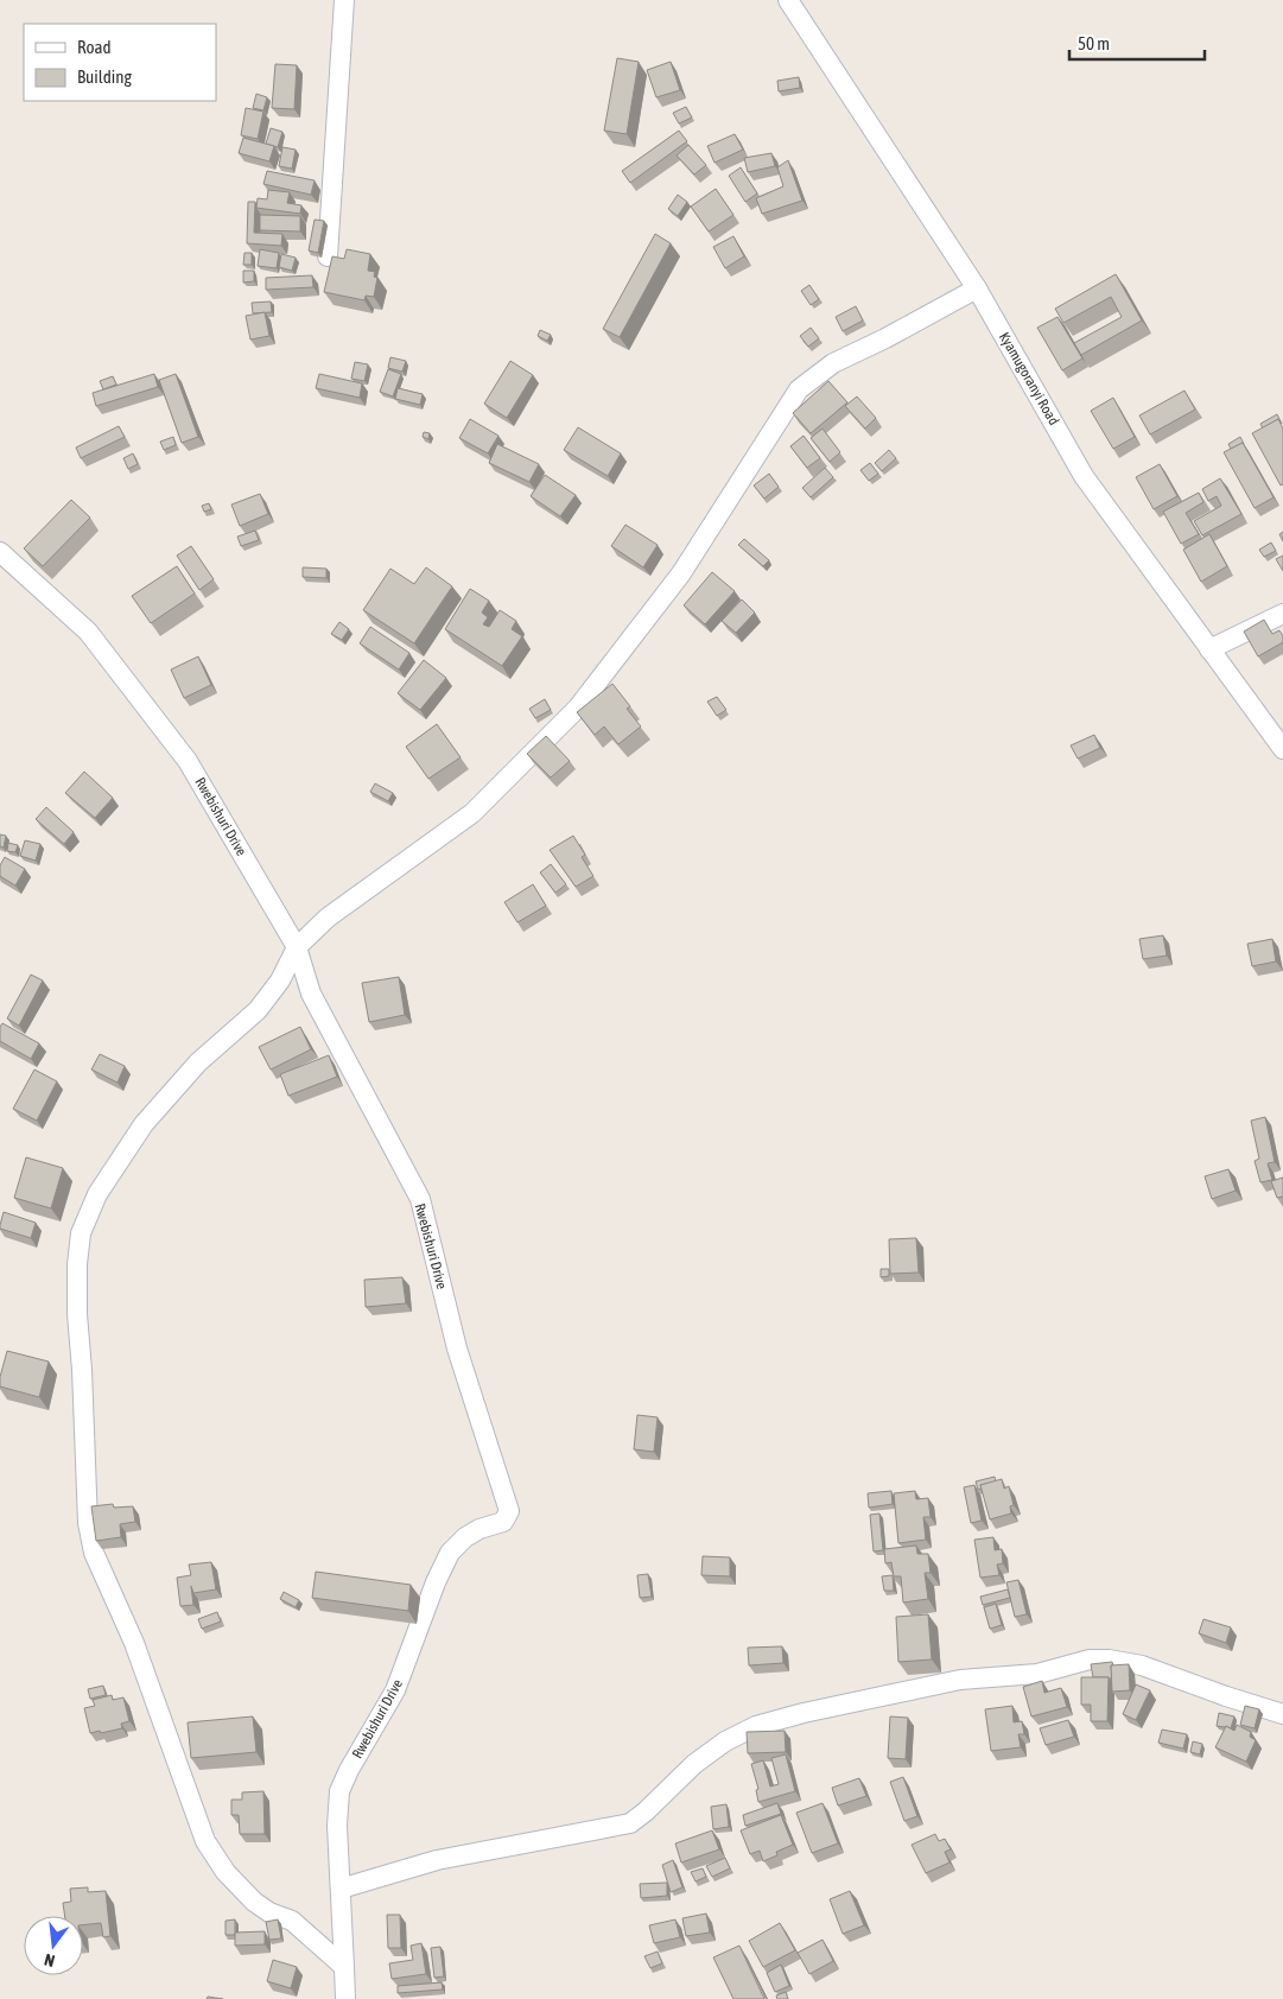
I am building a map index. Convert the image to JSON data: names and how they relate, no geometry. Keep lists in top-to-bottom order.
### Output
{
  "streets": {
    "street": ["Kyamugoranyi Road", "Rwebishuri Drive"]
  },
  "legend": ["Road", "Building"],
  "scale_bar": "50 m",
  "north": "bottom"
}
